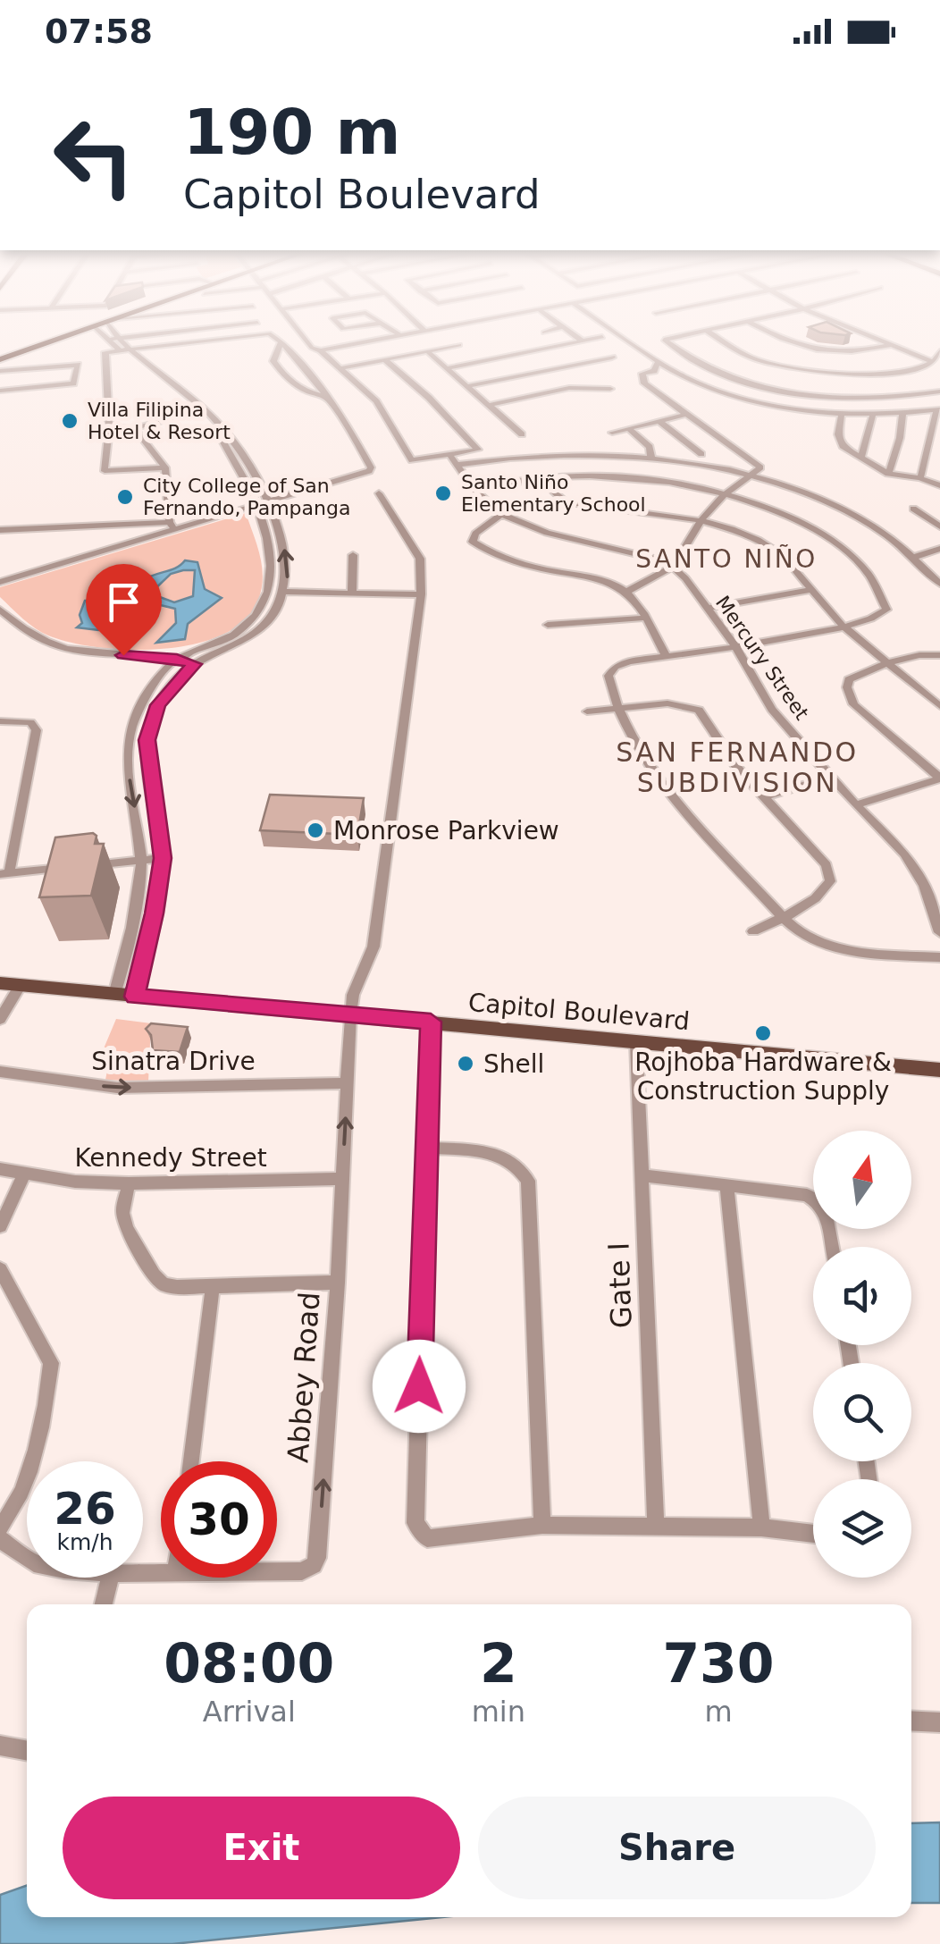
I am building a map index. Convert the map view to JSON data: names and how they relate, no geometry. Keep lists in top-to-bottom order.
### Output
{
  "streets": {
    "main road": ["Capitol Boulevard"],
    "street": [
      "Mercury Street",
      "Sinatra Drive",
      "Kennedy Street",
      "Gate I",
      "Abbey Road"
    ]
  },
  "crossings": [
    ["Capitol Boulevard", "Gate I"],
    ["Capitol Boulevard", "Abbey Road"],
    ["Sinatra Drive", "Abbey Road"],
    ["Kennedy Street", "Abbey Road"]
  ],
  "one_way": ["Sinatra Drive"],
  "districts": ["SANTO NIÑO", "SAN FERNANDO SUBDIVISION"],
  "places": [
    "Villa Filipina Hotel & Resort",
    "Santo Niño Elementary School",
    "City College of San Fernando, Pampanga",
    "Monrose Parkview",
    "Rojhoba Hardware & Construction Supply",
    "Shell"
  ],
  "north": "top",
  "page": {
    "status": "07:58",
    "turn": ["190 m", "Capitol Boulevard"],
    "speed": "26 km/h",
    "limit": "30",
    "eta": [
      "08:00",
      "Arrival",
      "2",
      "min",
      "730",
      "m"
    ],
    "buttons": ["Exit", "Share"]
  }
}
